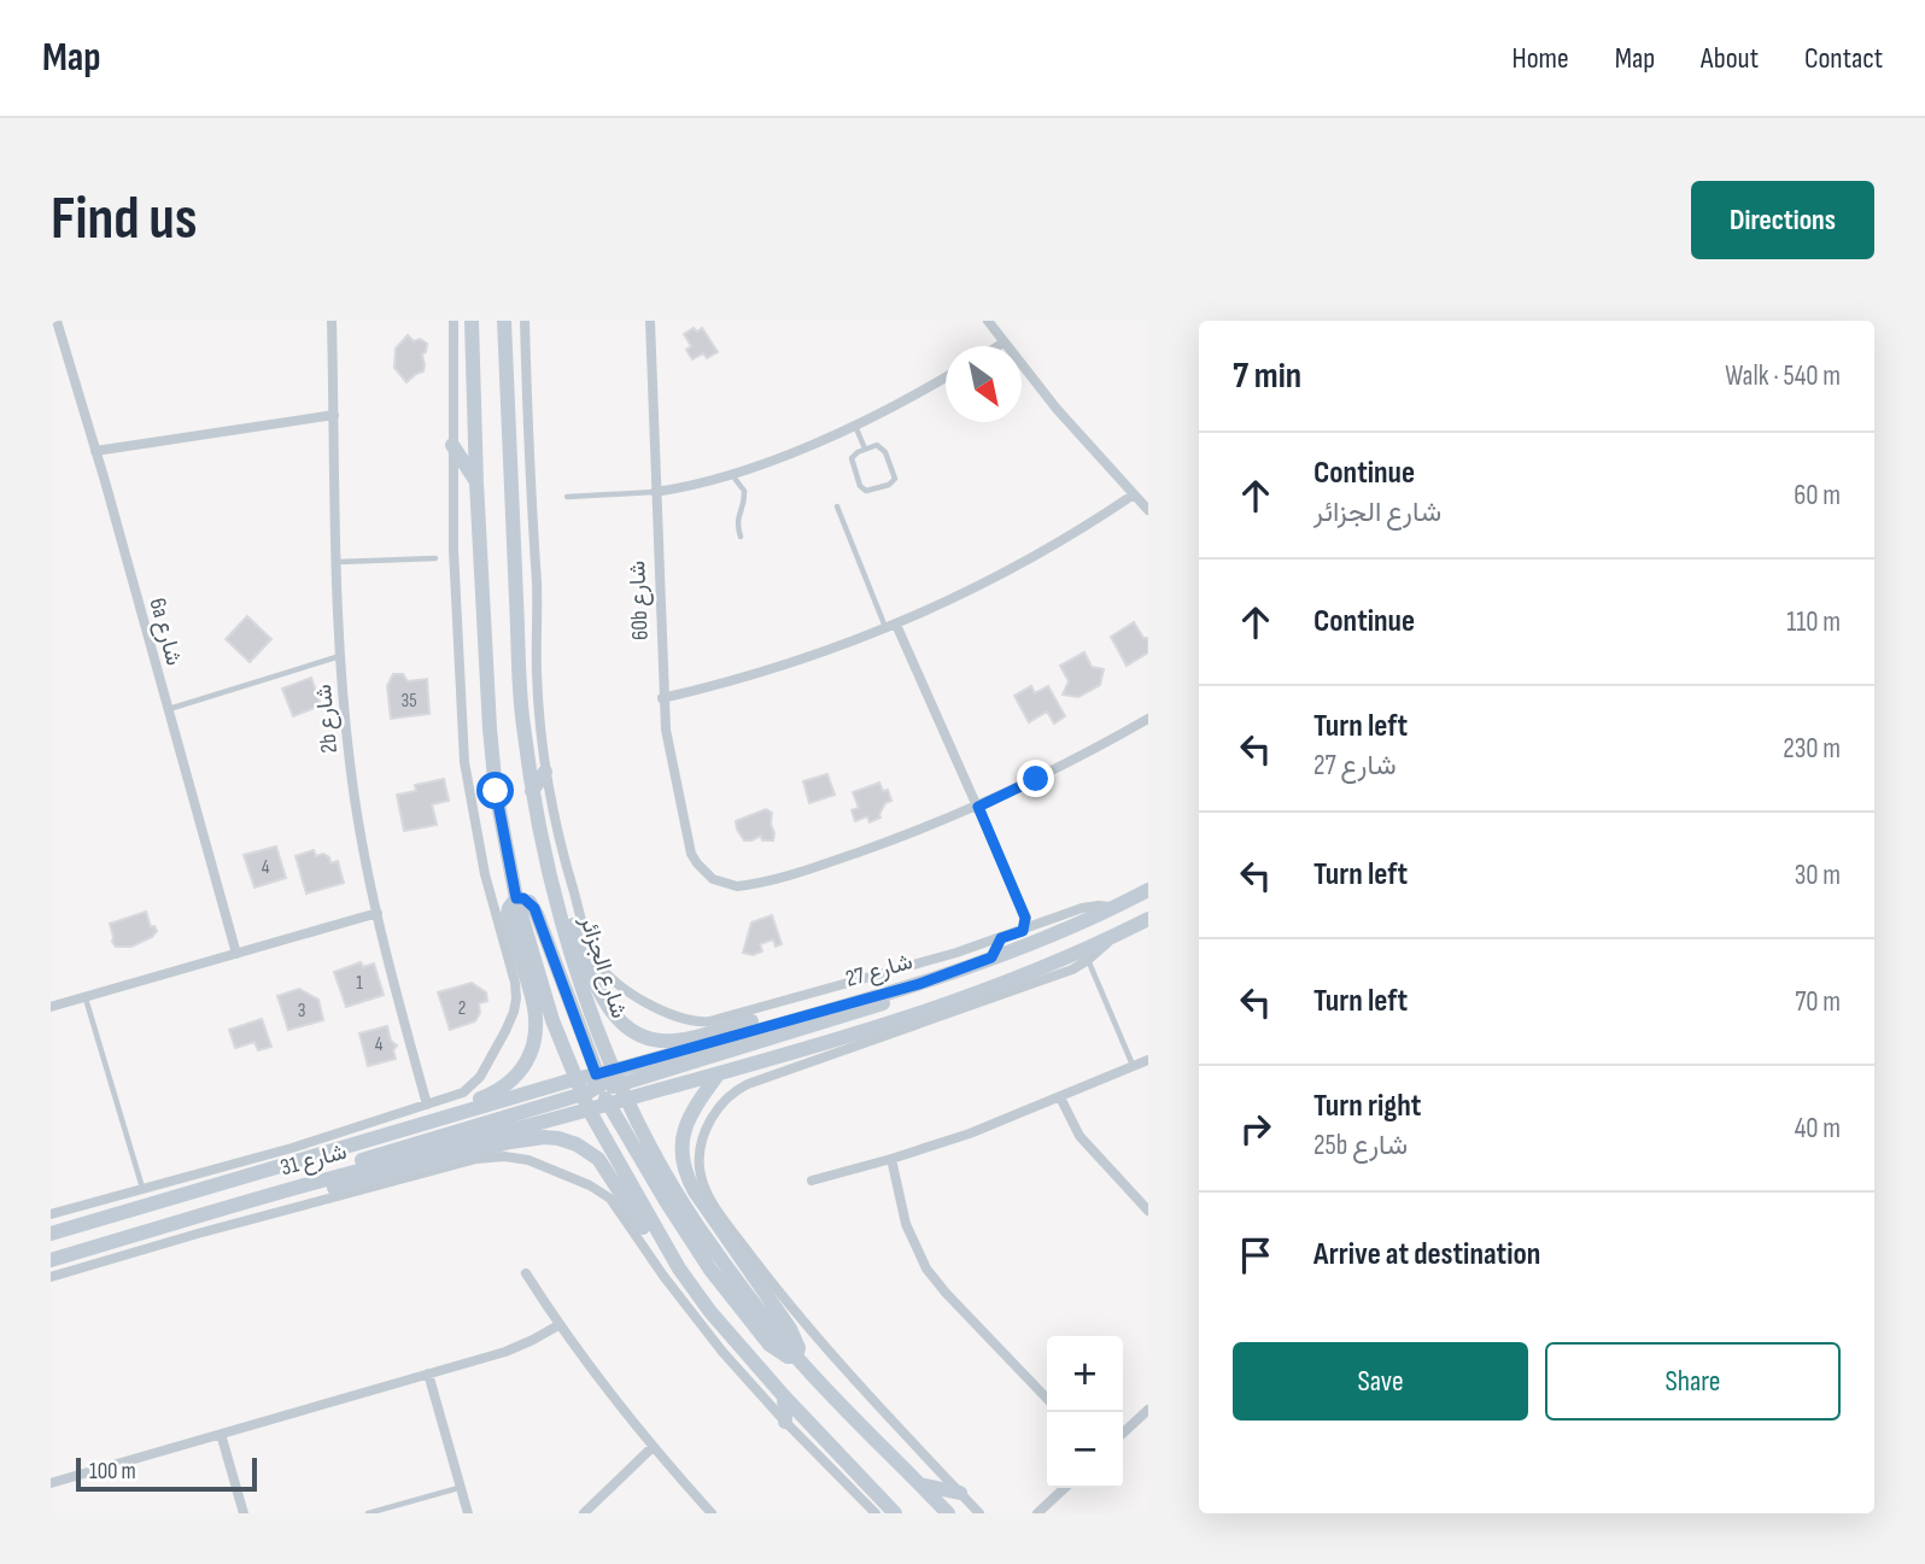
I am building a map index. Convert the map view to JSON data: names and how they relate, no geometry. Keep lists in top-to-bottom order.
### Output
{
  "streets": {
    "main road": ["شارع الجزائر", "شارع 27", "شارع 31"],
    "street": ["60b شارع", "6a شارع", "2b شارع"]
  },
  "crossings": [
    ["شارع الجزائر", "شارع 27"],
    ["شارع 27", "شارع 31"]
  ],
  "house_numbers": [
    "35",
    "4",
    "1",
    "2",
    "3",
    "4"
  ],
  "scale_bar": "100 m",
  "north": "bottom right",
  "page": {
    "header": "Map",
    "nav": [
      "Home",
      "Map",
      "About",
      "Contact"
    ],
    "buttons": [
      "Directions",
      ["Save", "Share"]
    ],
    "title": "Find us",
    "heading": ["7 min", "Walk · 540 m"],
    "list": [
      ["Continue", "شارع الجزائر", "60 m"],
      ["Continue", "110 m"],
      ["Turn left", "شارع 27", "230 m"],
      ["Turn left", "30 m"],
      ["Turn left", "70 m"],
      ["Turn right", "25b شارع", "40 m"],
      "Arrive at destination"
    ],
    "map_buttons": ["+", "−"],
    "scale": "100 m"
  }
}
